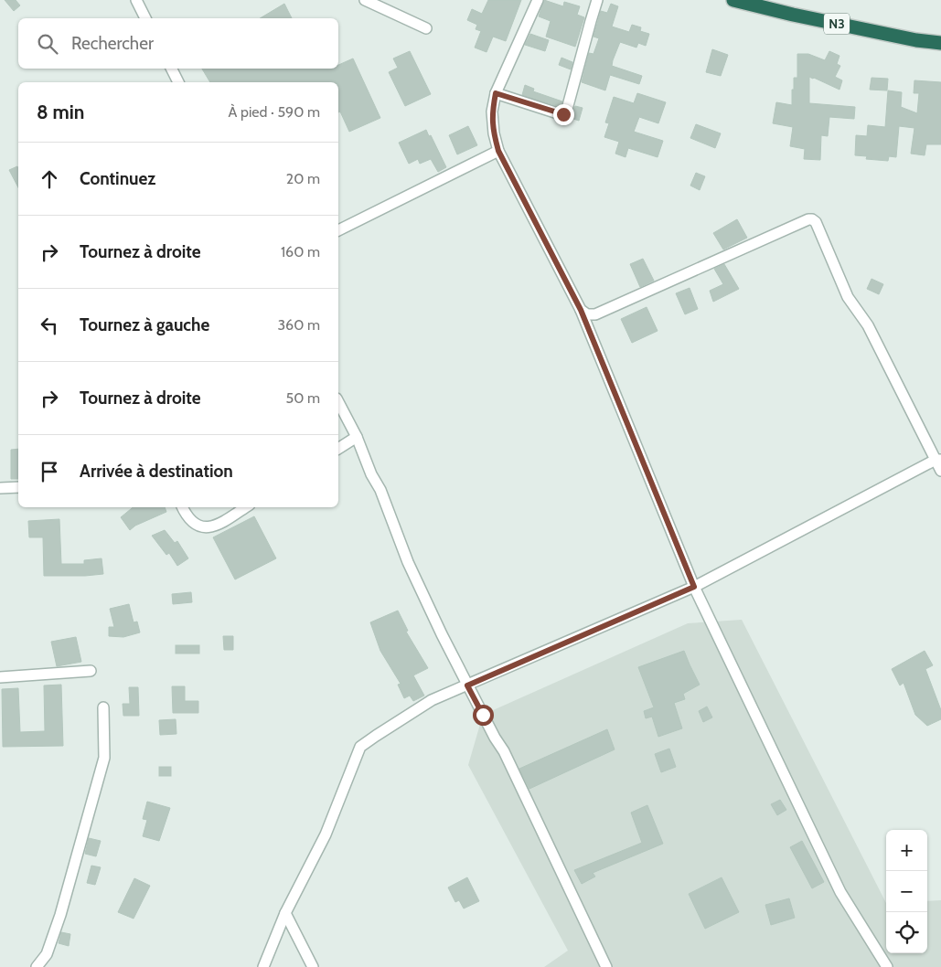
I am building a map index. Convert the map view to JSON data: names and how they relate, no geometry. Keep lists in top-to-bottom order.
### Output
{
  "streets": {
    "highway": ["N3"]
  },
  "page": {
    "search": "Rechercher",
    "heading": ["8 min", "À pied · 590 m"],
    "list": [
      ["Continuez", "20 m"],
      ["Tournez à droite", "160 m"],
      ["Tournez à gauche", "360 m"],
      ["Tournez à droite", "50 m"],
      "Arrivée à destination"
    ],
    "map_buttons": ["+", "−"]
  }
}
